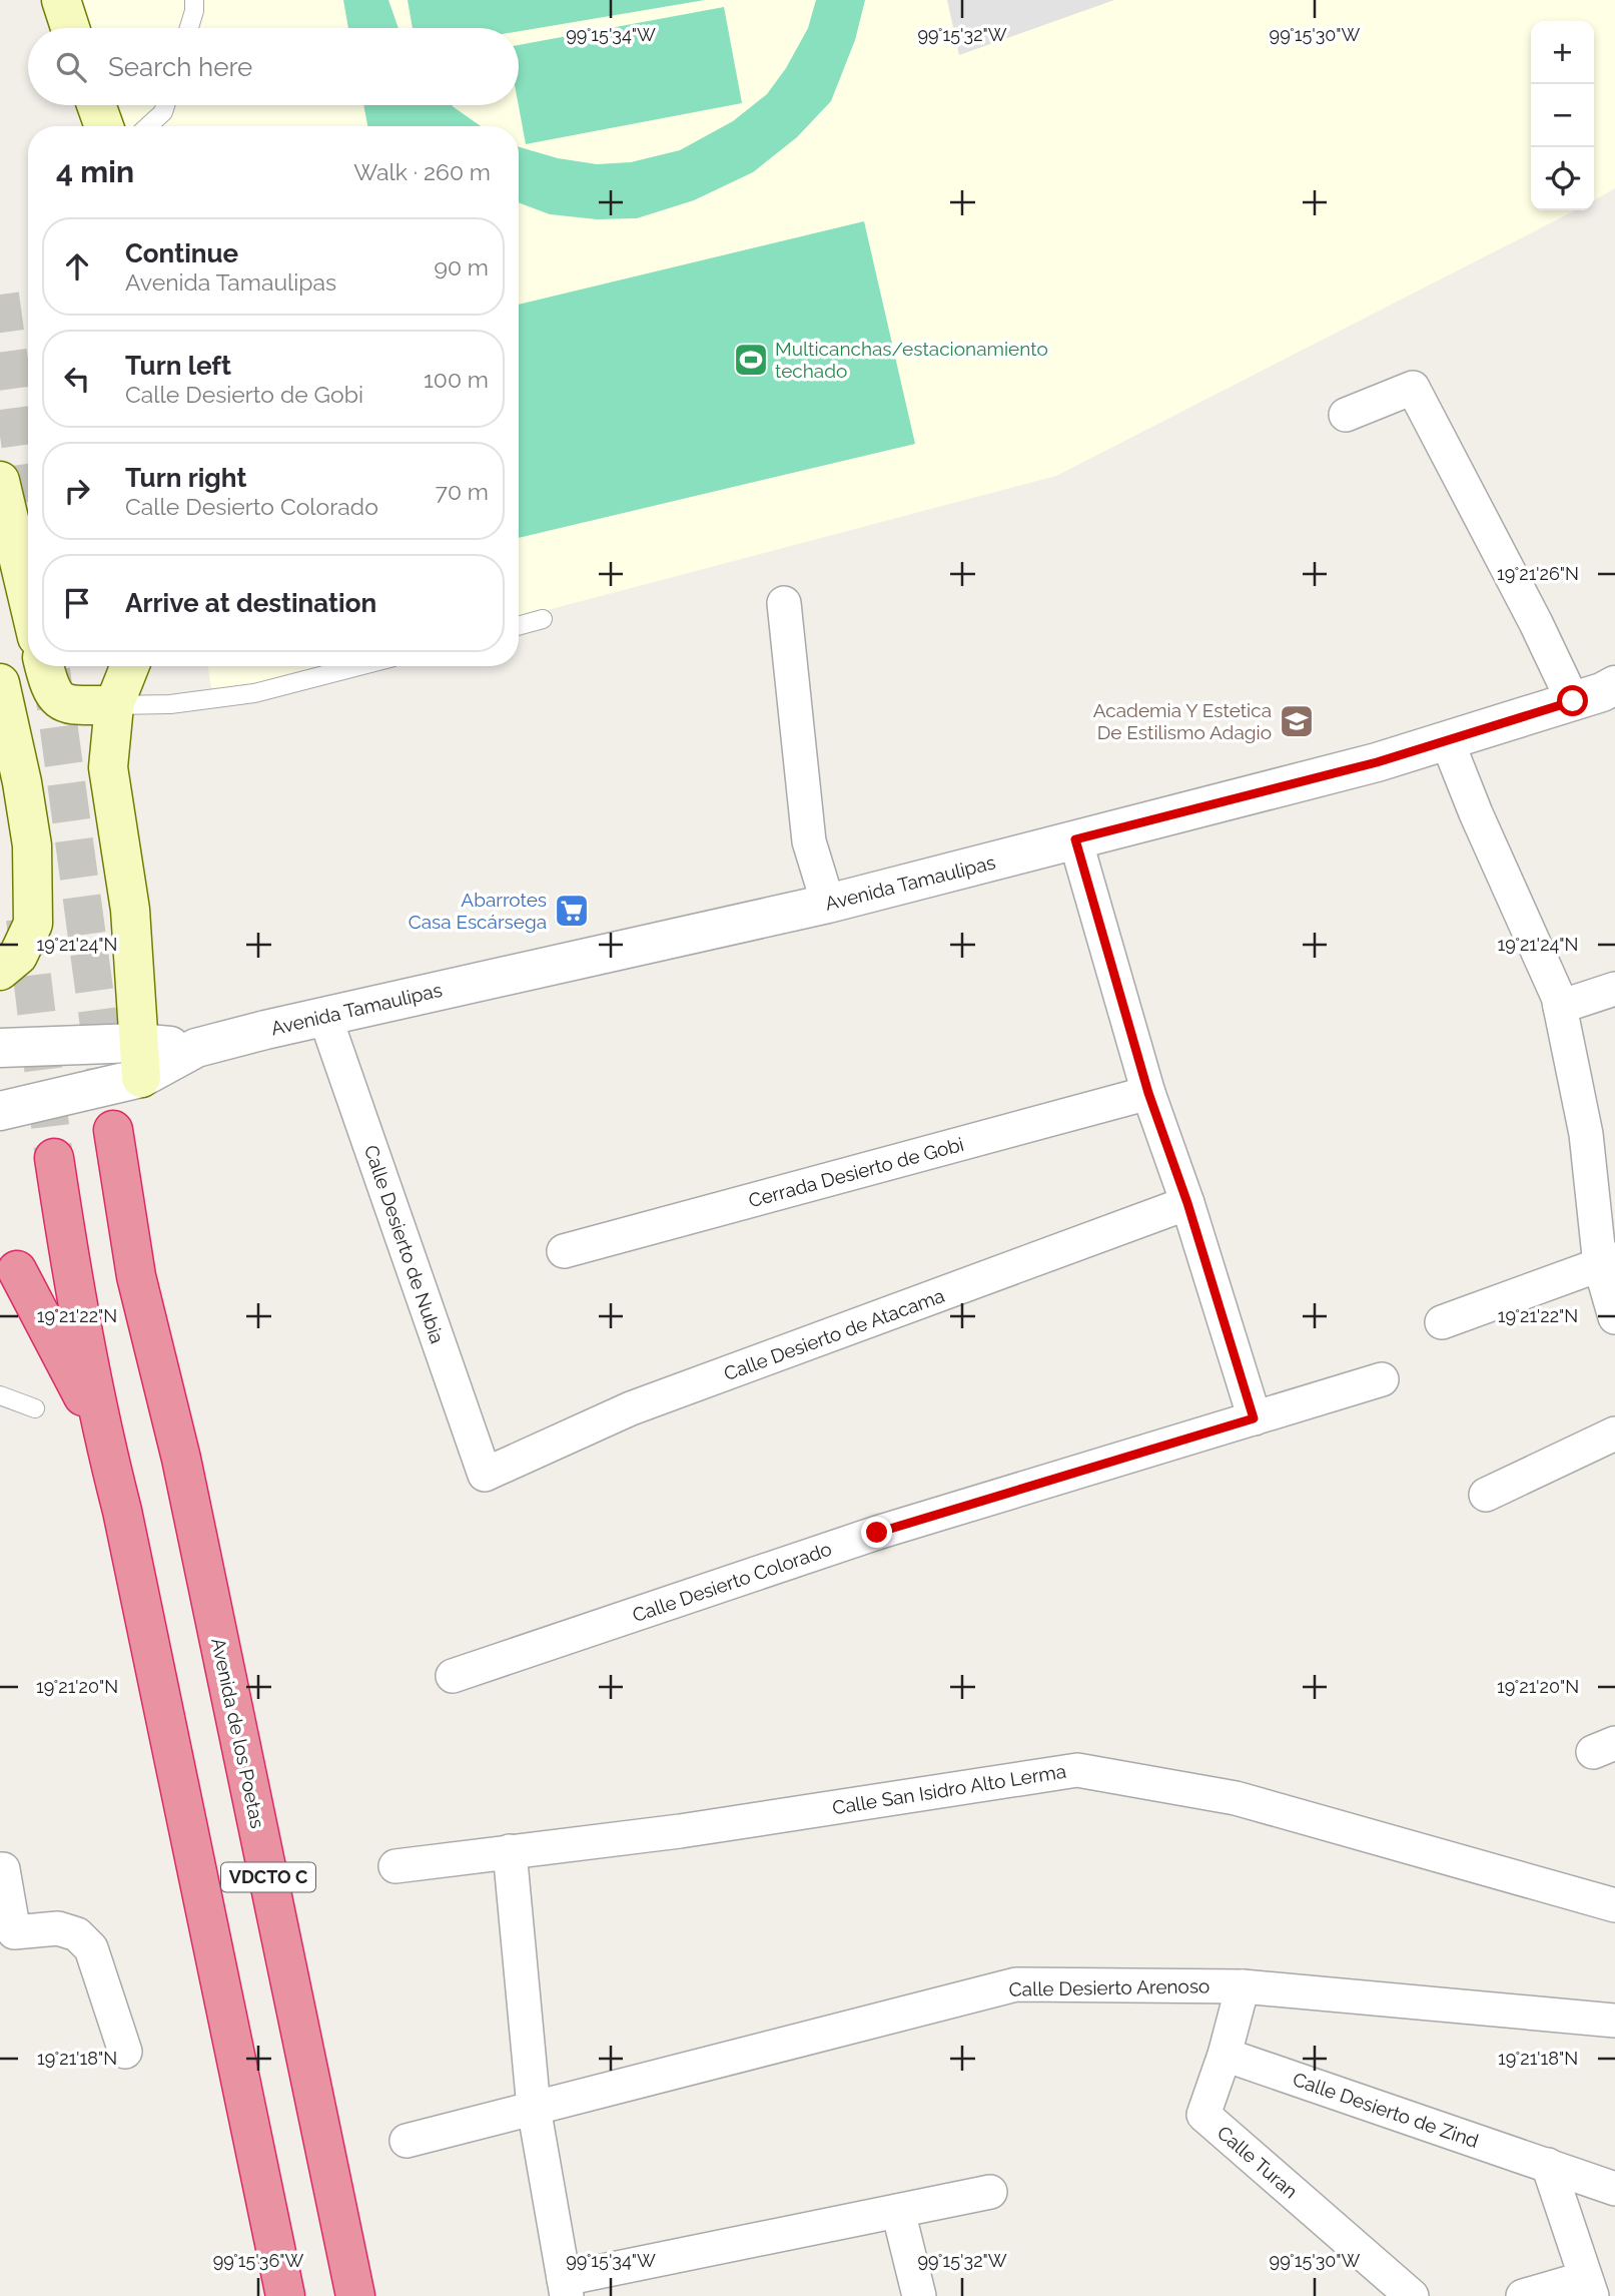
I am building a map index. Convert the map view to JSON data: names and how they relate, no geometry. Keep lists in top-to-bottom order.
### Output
{
  "streets": {
    "highway": ["Avenida de los Poetas", "VDCTO C"],
    "street": [
      "Avenida Tamaulipas",
      "Cerrada Desierto de Gobi",
      "Calle Desierto de Nubia",
      "Calle Desierto de Atacama",
      "Calle Desierto Colorado",
      "Calle San Isidro Alto Lerma",
      "Calle Desierto Arenoso",
      "Calle Desierto de Zind",
      "Calle Turan"
    ]
  },
  "crossings": [
    ["Avenida Tamaulipas", "Calle Desierto de Nubia"],
    ["Calle Desierto de Nubia", "Calle Desierto de Atacama"],
    ["Calle Desierto Arenoso", "Calle Turan"],
    ["Calle Desierto de Zind", "Calle Turan"]
  ],
  "places": {
    "sports": ["Multicanchas/estacionamiento techado"],
    "school or university": ["Academia Y Estetica De Estilismo Adagio"],
    "supermarket": ["Abarrotes Casa Escársega"]
  },
  "page": {
    "map_buttons": ["+", "−"],
    "search": "Search here",
    "heading": ["4 min", "Walk · 260 m"],
    "list": [
      ["Continue", "Avenida Tamaulipas", "90 m"],
      ["Turn left", "Calle Desierto de Gobi", "100 m"],
      ["Turn right", "Calle Desierto Colorado", "70 m"],
      "Arrive at destination"
    ]
  },
  "coordinates": [
    "99°15'34\"W",
    "99°15'32\"W",
    "99°15'30\"W",
    "19°21'26\"N",
    "19°21'24\"N",
    "19°21'22\"N",
    "19°21'20\"N",
    "19°21'18\"N",
    "99°15'36\"W"
  ]
}
